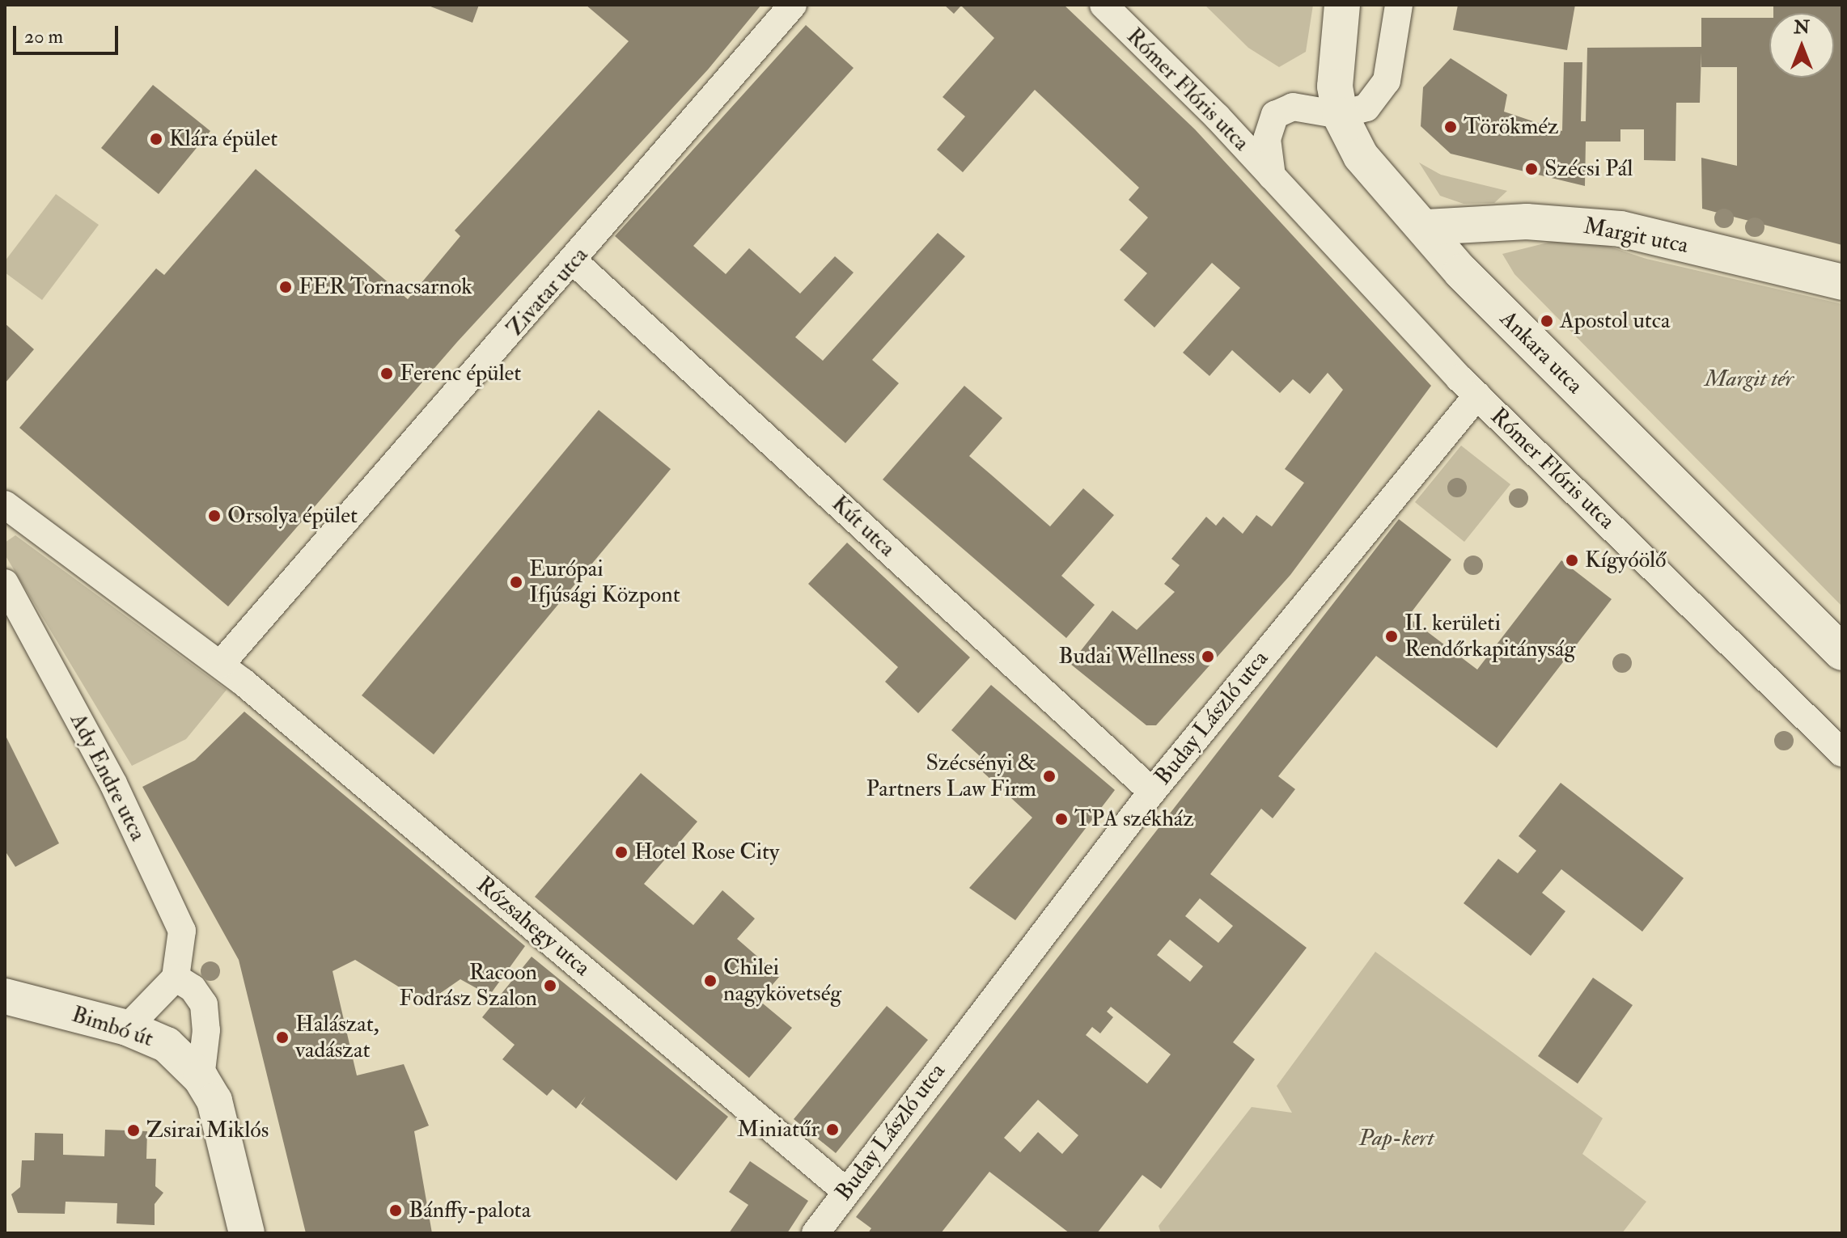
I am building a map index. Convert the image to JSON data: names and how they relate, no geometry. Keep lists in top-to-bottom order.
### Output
{
  "streets": {
    "street": [
      "Rómer Flóris utca",
      "Margit utca",
      "Zivatar utca",
      "Ankara utca",
      "Kút utca",
      "Buday László utca",
      "Ady Endre utca",
      "Rózsahegy utca",
      "Bimbó út"
    ]
  },
  "crossings": [
    ["Rómer Flóris utca", "Ankara utca"],
    ["Rómer Flóris utca", "Buday László utca"],
    ["Margit utca", "Ankara utca"],
    ["Zivatar utca", "Kút utca"],
    ["Zivatar utca", "Rózsahegy utca"],
    ["Kút utca", "Buday László utca"],
    ["Buday László utca", "Rózsahegy utca"]
  ],
  "parks": ["Margit tér", "Pap-kert"],
  "places": [
    "Törökméz",
    "Klára épület",
    "Szécsi Pál",
    "FER Tornacsarnok",
    "Apostol utca",
    "Ferenc épület",
    "Orsolya épület",
    "Kígyóölő",
    "Európai Ifjúsági Központ",
    "II. kerületi Rendőrkapitányság",
    "Budai Wellness",
    "Szécsényi & Partners Law Firm",
    "TPA székház",
    "Hotel Rose City",
    "Chilei nagykövetség",
    "Racoon Fodrász Szalon",
    "Halászat, vadászat",
    "Miniatűr",
    "Zsirai Miklós",
    "Bánffy-palota"
  ],
  "scale_bar": "20 m",
  "north": "top"
}
